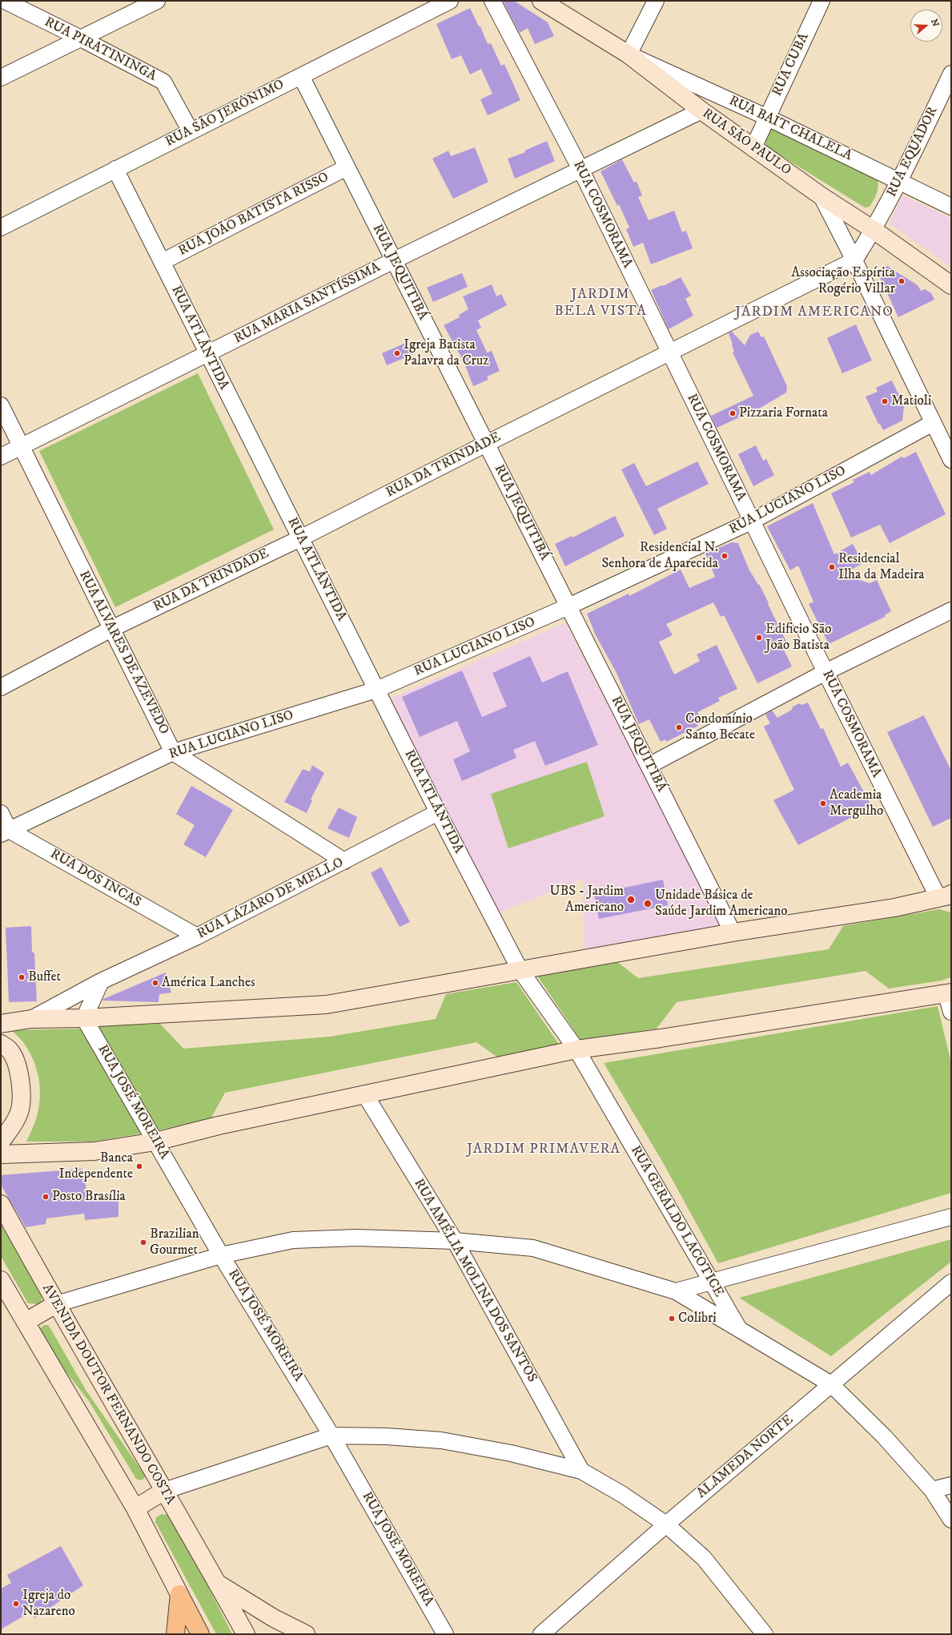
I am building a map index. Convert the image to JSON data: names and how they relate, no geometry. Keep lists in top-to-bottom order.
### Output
{
  "streets": {
    "main road": ["RUA SÃO PAULO", "AVENIDA DOUTOR FERNANDO COSTA"],
    "street": [
      "RUA PIRATININGA",
      "RUA CUBA",
      "RUA SÃO JERÔNIMO",
      "RUA BAIT CHALELA",
      "RUA EQUADOR",
      "RUA JOÃO BATISTA RISSO",
      "RUA COSMORAMA",
      "RUA JEQUITIBÁ",
      "RUA MARIA SANTÍSSIMA",
      "RUA ATLÂNTIDA",
      "RUA DA TRINDADE",
      "RUA LUCIANO LISO",
      "RUA ALVARES DE AZEVEDO",
      "RUA DOS INCAS",
      "RUA LÁZARO DE MELLO",
      "RUA JOSÉ MOREIRA",
      "RUA GERALDO LACOTICE",
      "RUA AMÉLIA MOLINA DOS SANTOS",
      "ALAMEDA NORTE"
    ]
  },
  "crossings": [
    ["RUA PIRATININGA", "RUA SÃO JERÔNIMO"],
    ["RUA CUBA", "RUA BAIT CHALELA"],
    ["RUA CUBA", "RUA SÃO PAULO"],
    ["RUA SÃO JERÔNIMO", "RUA JEQUITIBÁ"],
    ["RUA SÃO JERÔNIMO", "RUA ATLÂNTIDA"],
    ["RUA BAIT CHALELA", "RUA SÃO PAULO"],
    ["RUA BAIT CHALELA", "RUA EQUADOR"],
    ["RUA SÃO PAULO", "RUA EQUADOR"],
    ["RUA SÃO PAULO", "RUA MARIA SANTÍSSIMA"],
    ["RUA JOÃO BATISTA RISSO", "RUA JEQUITIBÁ"],
    ["RUA JOÃO BATISTA RISSO", "RUA ATLÂNTIDA"],
    ["RUA COSMORAMA", "RUA MARIA SANTÍSSIMA"],
    ["RUA COSMORAMA", "RUA DA TRINDADE"],
    ["RUA COSMORAMA", "RUA LUCIANO LISO"],
    ["RUA JEQUITIBÁ", "RUA MARIA SANTÍSSIMA"],
    ["RUA JEQUITIBÁ", "RUA DA TRINDADE"],
    ["RUA JEQUITIBÁ", "RUA LUCIANO LISO"],
    ["RUA MARIA SANTÍSSIMA", "RUA ATLÂNTIDA"],
    ["RUA MARIA SANTÍSSIMA", "RUA ALVARES DE AZEVEDO"],
    ["RUA ATLÂNTIDA", "RUA DA TRINDADE"],
    ["RUA ATLÂNTIDA", "RUA LUCIANO LISO"],
    ["RUA ATLÂNTIDA", "RUA LÁZARO DE MELLO"],
    ["RUA ATLÂNTIDA", "RUA GERALDO LACOTICE"],
    ["RUA DA TRINDADE", "RUA ALVARES DE AZEVEDO"],
    ["RUA LUCIANO LISO", "RUA ALVARES DE AZEVEDO"],
    ["RUA LUCIANO LISO", "RUA DOS INCAS"],
    ["RUA ALVARES DE AZEVEDO", "RUA LÁZARO DE MELLO"],
    ["RUA DOS INCAS", "RUA LÁZARO DE MELLO"]
  ],
  "districts": ["JARDIM BELA VISTA", "JARDIM AMERICANO", "JARDIM PRIMAVERA"],
  "places": [
    "Associação Espírita Rogério Villar",
    "Igreja Batista Palavra da Cruz",
    "Matioli",
    "Pizzaria Fornata",
    "Residencial N. Senhora de Aparecida",
    "Residencial Ilha da Madeira",
    "Edificio São João Batista",
    "Condomínio Santo Becate",
    "Academia Mergulho",
    "UBS - Jardim Americano",
    "Unidade Básica de Saúde Jardim Americano",
    "Buffet",
    "América Lanches",
    "Banca Independente",
    "Posto Brasília",
    "Brazilian Gourmet",
    "Colibri",
    "Igreja do Nazareno"
  ],
  "north": "right"
}
